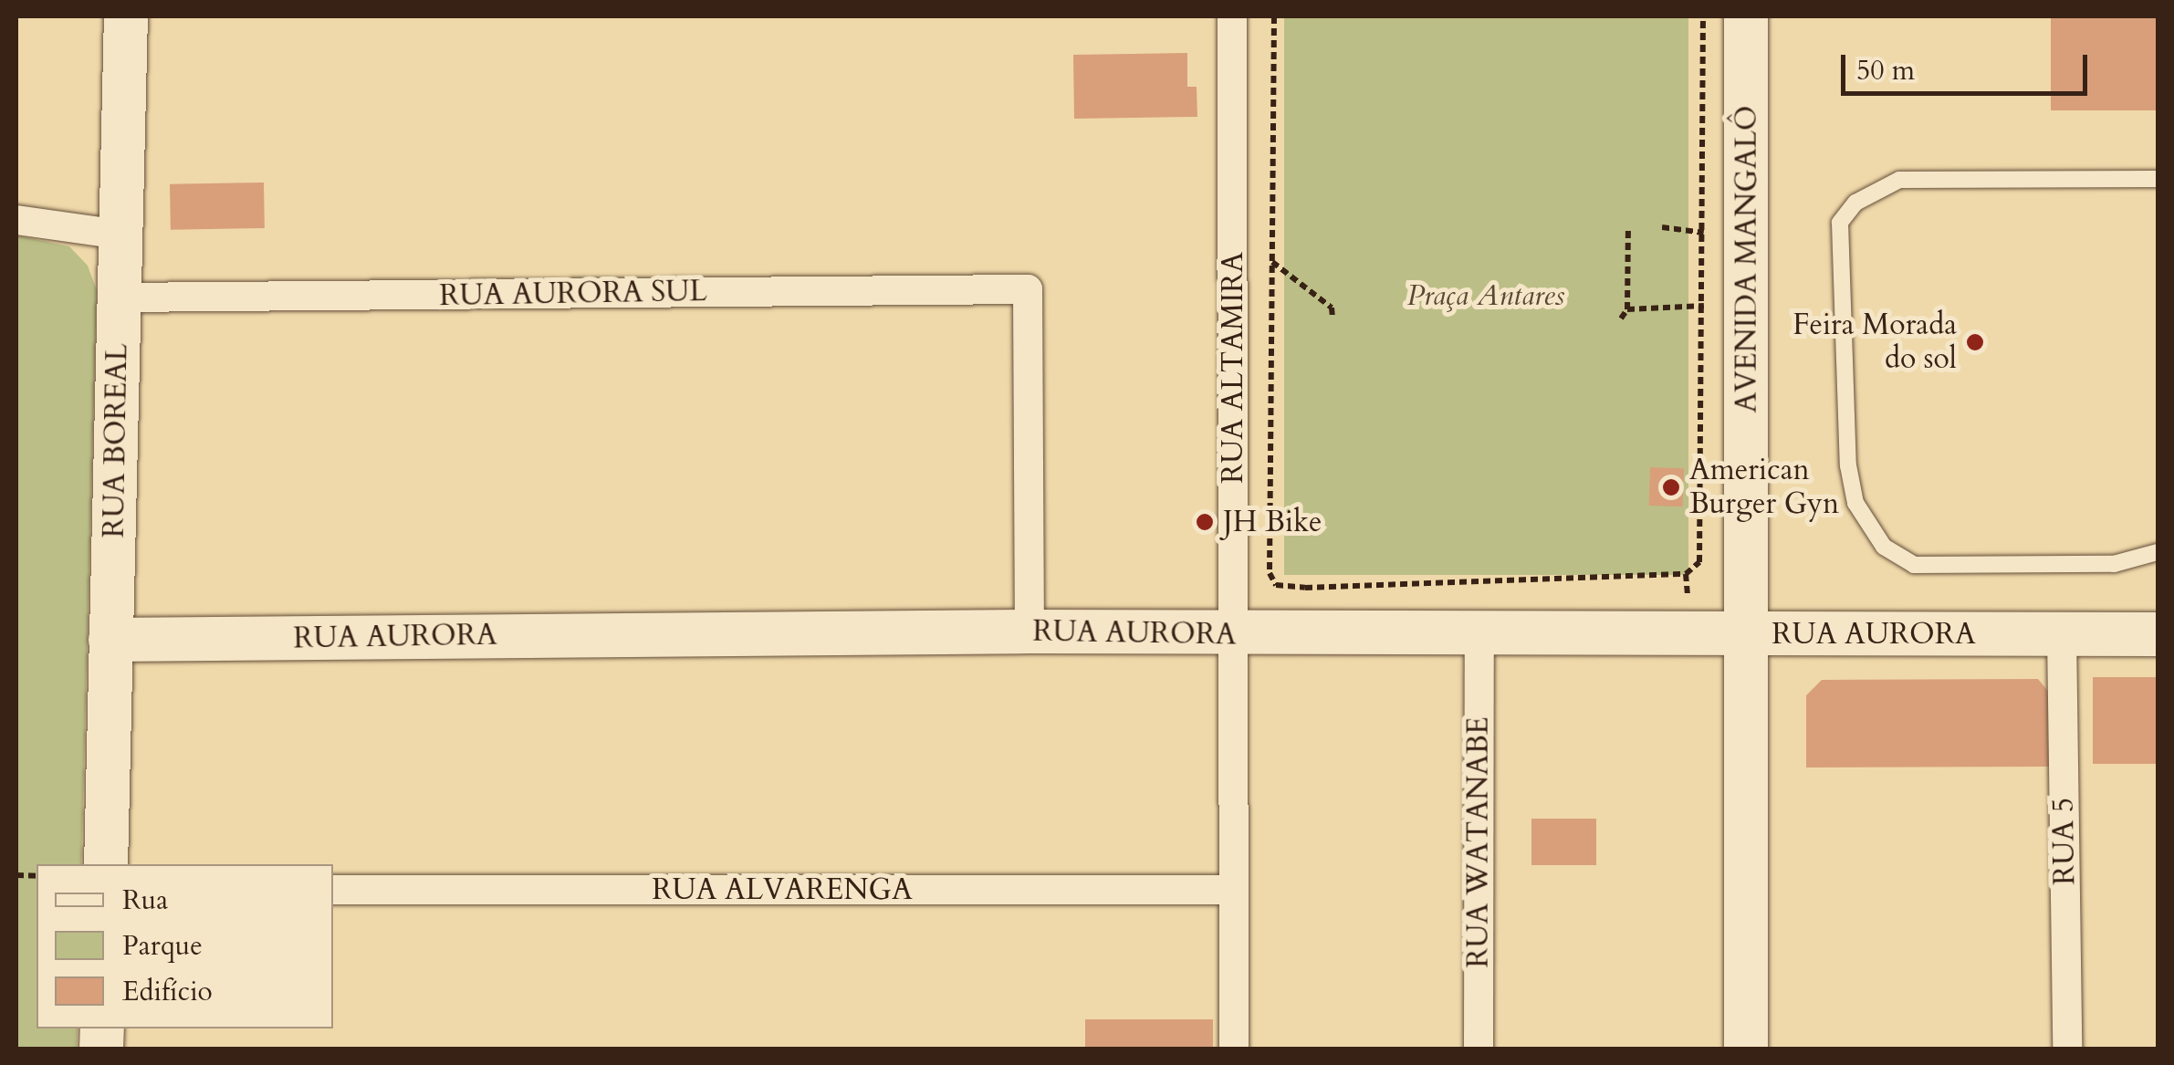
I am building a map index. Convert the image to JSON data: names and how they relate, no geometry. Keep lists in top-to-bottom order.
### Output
{
  "streets": {
    "street": [
      "AVENIDA MANGALÔ",
      "RUA AURORA SUL",
      "RUA ALTAMIRA",
      "RUA BOREAL",
      "RUA AURORA",
      "RUA 5",
      "RUA WATANABE",
      "RUA ALVARENGA"
    ]
  },
  "crossings": [
    ["AVENIDA MANGALÔ", "RUA AURORA"],
    ["RUA AURORA SUL", "RUA BOREAL"],
    ["RUA AURORA SUL", "RUA AURORA"],
    ["RUA ALTAMIRA", "RUA AURORA"],
    ["RUA ALTAMIRA", "RUA ALVARENGA"],
    ["RUA BOREAL", "RUA AURORA"],
    ["RUA AURORA", "RUA 5"],
    ["RUA AURORA", "RUA WATANABE"]
  ],
  "parks": ["Praça Antares"],
  "places": ["Feira Morada do sol", "American Burger Gyn", "JH Bike"],
  "legend": ["Rua", "Parque", "Edifício"],
  "scale_bar": "50 m"
}
